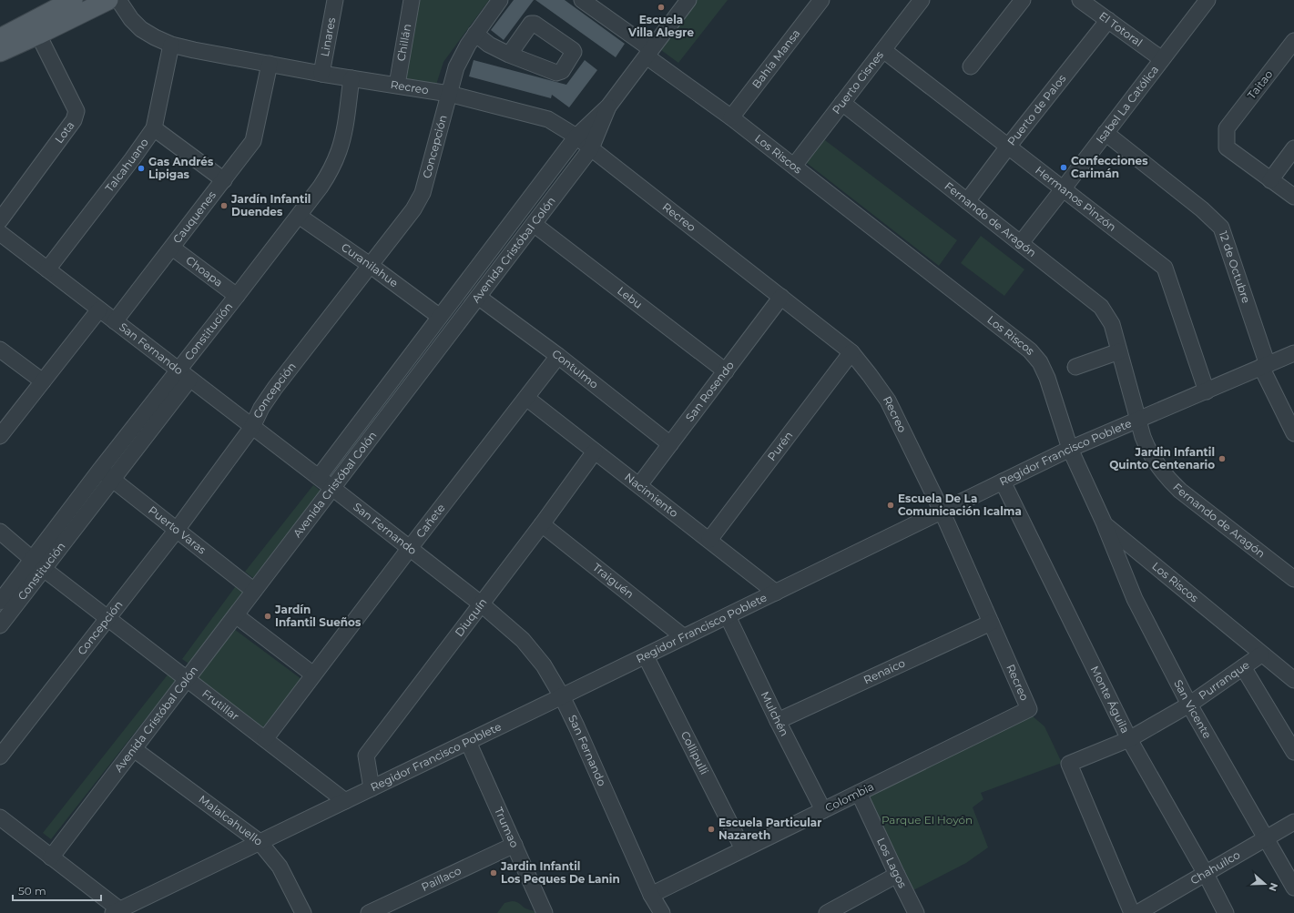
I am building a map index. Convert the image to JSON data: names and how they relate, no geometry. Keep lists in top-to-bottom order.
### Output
{
  "streets": {
    "street": [
      "El Totoral",
      "Linares",
      "Chillán",
      "Bahía Mansa",
      "Puerto Cisnes",
      "Taitao",
      "Recreo",
      "Isabel La Católica",
      "Puerto de Palos",
      "Lota",
      "Concepción",
      "Los Riscos",
      "Talcahuano",
      "Hermanos Pinzón",
      "Cauquenes",
      "Fernando de Aragón",
      "Avenida Cristóbal Colón",
      "Curanilahue",
      "12 de Octubre",
      "Choapa",
      "Lebu",
      "Constitución",
      "San Fernando",
      "Contulmo",
      "San Rosendo",
      "Purén",
      "Regidor Francisco Poblete",
      "Nacimiento",
      "Cañete",
      "Puerto Varas",
      "Traiguén",
      "Diuquín",
      "Renaico",
      "Purranque",
      "Monte Águila",
      "Frutillar",
      "San Vicente",
      "Mulchén",
      "Collipulli",
      "Colombia",
      "Malalcahuello",
      "Trumao",
      "Los Lagos",
      "Chahuilco",
      "Paillaco"
    ]
  },
  "crossings": [
    ["El Totoral", "Isabel La Católica"],
    ["El Totoral", "Puerto de Palos"],
    ["Linares", "Recreo"],
    ["Chillán", "Recreo"],
    ["Bahía Mansa", "Los Riscos"],
    ["Puerto Cisnes", "Los Riscos"],
    ["Puerto Cisnes", "Hermanos Pinzón"],
    ["Puerto Cisnes", "Fernando de Aragón"],
    ["Recreo", "Concepción"],
    ["Recreo", "Talcahuano"],
    ["Recreo", "Cauquenes"],
    ["Recreo", "Avenida Cristóbal Colón"],
    ["Recreo", "Constitución"],
    ["Recreo", "San Rosendo"],
    ["Recreo", "Purén"],
    ["Recreo", "Regidor Francisco Poblete"],
    ["Recreo", "Renaico"],
    ["Recreo", "Colombia"],
    ["Isabel La Católica", "Hermanos Pinzón"],
    ["Isabel La Católica", "Fernando de Aragón"],
    ["Isabel La Católica", "12 de Octubre"],
    ["Puerto de Palos", "Hermanos Pinzón"],
    ["Puerto de Palos", "Fernando de Aragón"],
    ["Concepción", "Curanilahue"],
    ["Concepción", "San Fernando"],
    ["Concepción", "Puerto Varas"],
    ["Concepción", "Frutillar"],
    ["Los Riscos", "Avenida Cristóbal Colón"],
    ["Los Riscos", "Regidor Francisco Poblete"],
    ["Los Riscos", "Purranque"],
    ["Los Riscos", "San Vicente"],
    ["Talcahuano", "San Fernando"],
    ["Hermanos Pinzón", "Regidor Francisco Poblete"],
    ["Cauquenes", "Choapa"],
    ["Cauquenes", "San Fernando"],
    ["Fernando de Aragón", "Regidor Francisco Poblete"],
    ["Avenida Cristóbal Colón", "Curanilahue"],
    ["Avenida Cristóbal Colón", "Lebu"],
    ["Avenida Cristóbal Colón", "San Fernando"],
    ["Avenida Cristóbal Colón", "Contulmo"],
    ["Avenida Cristóbal Colón", "Puerto Varas"],
    ["Avenida Cristóbal Colón", "Frutillar"],
    ["Avenida Cristóbal Colón", "Malalcahuello"],
    ["Curanilahue", "Constitución"],
    ["12 de Octubre", "Regidor Francisco Poblete"],
    ["Choapa", "Constitución"],
    ["Lebu", "San Rosendo"],
    ["Constitución", "San Fernando"],
    ["Constitución", "Puerto Varas"],
    ["Constitución", "Frutillar"],
    ["San Fernando", "Regidor Francisco Poblete"],
    ["San Fernando", "Cañete"],
    ["San Fernando", "Diuquín"],
    ["San Fernando", "Colombia"],
    ["Contulmo", "San Rosendo"],
    ["Contulmo", "Cañete"],
    ["San Rosendo", "Nacimiento"],
    ["Purén", "Nacimiento"],
    ["Regidor Francisco Poblete", "Nacimiento"],
    ["Regidor Francisco Poblete", "Traiguén"],
    ["Regidor Francisco Poblete", "Diuquín"],
    ["Regidor Francisco Poblete", "Monte Águila"],
    ["Regidor Francisco Poblete", "Frutillar"],
    ["Regidor Francisco Poblete", "Mulchén"],
    ["Regidor Francisco Poblete", "Collipulli"],
    ["Regidor Francisco Poblete", "Malalcahuello"],
    ["Regidor Francisco Poblete", "Trumao"],
    ["Nacimiento", "Cañete"],
    ["Nacimiento", "Diuquín"],
    ["Cañete", "Frutillar"],
    ["Traiguén", "Diuquín"],
    ["Renaico", "Mulchén"],
    ["Purranque", "Monte Águila"],
    ["Purranque", "San Vicente"],
    ["Monte Águila", "Chahuilco"],
    ["San Vicente", "Chahuilco"],
    ["Mulchén", "Colombia"],
    ["Collipulli", "Colombia"],
    ["Colombia", "Los Lagos"],
    ["Trumao", "Paillaco"]
  ],
  "parks": ["Parque El Hoyón"],
  "places": [
    "Escuela Villa Alegre",
    "Confecciones Carimán",
    "Gas Andrés Lipigas",
    "Jardín Infantil Duendes",
    "Jardin Infantil Quinto Centenario",
    "Escuela De La Comunicación Icalma",
    "Jardín Infantil Sueños",
    "Escuela Particular Nazareth",
    "Jardin Infantil Los Peques De Lanin"
  ],
  "scale_bar": "50 m",
  "north": "right"
}
